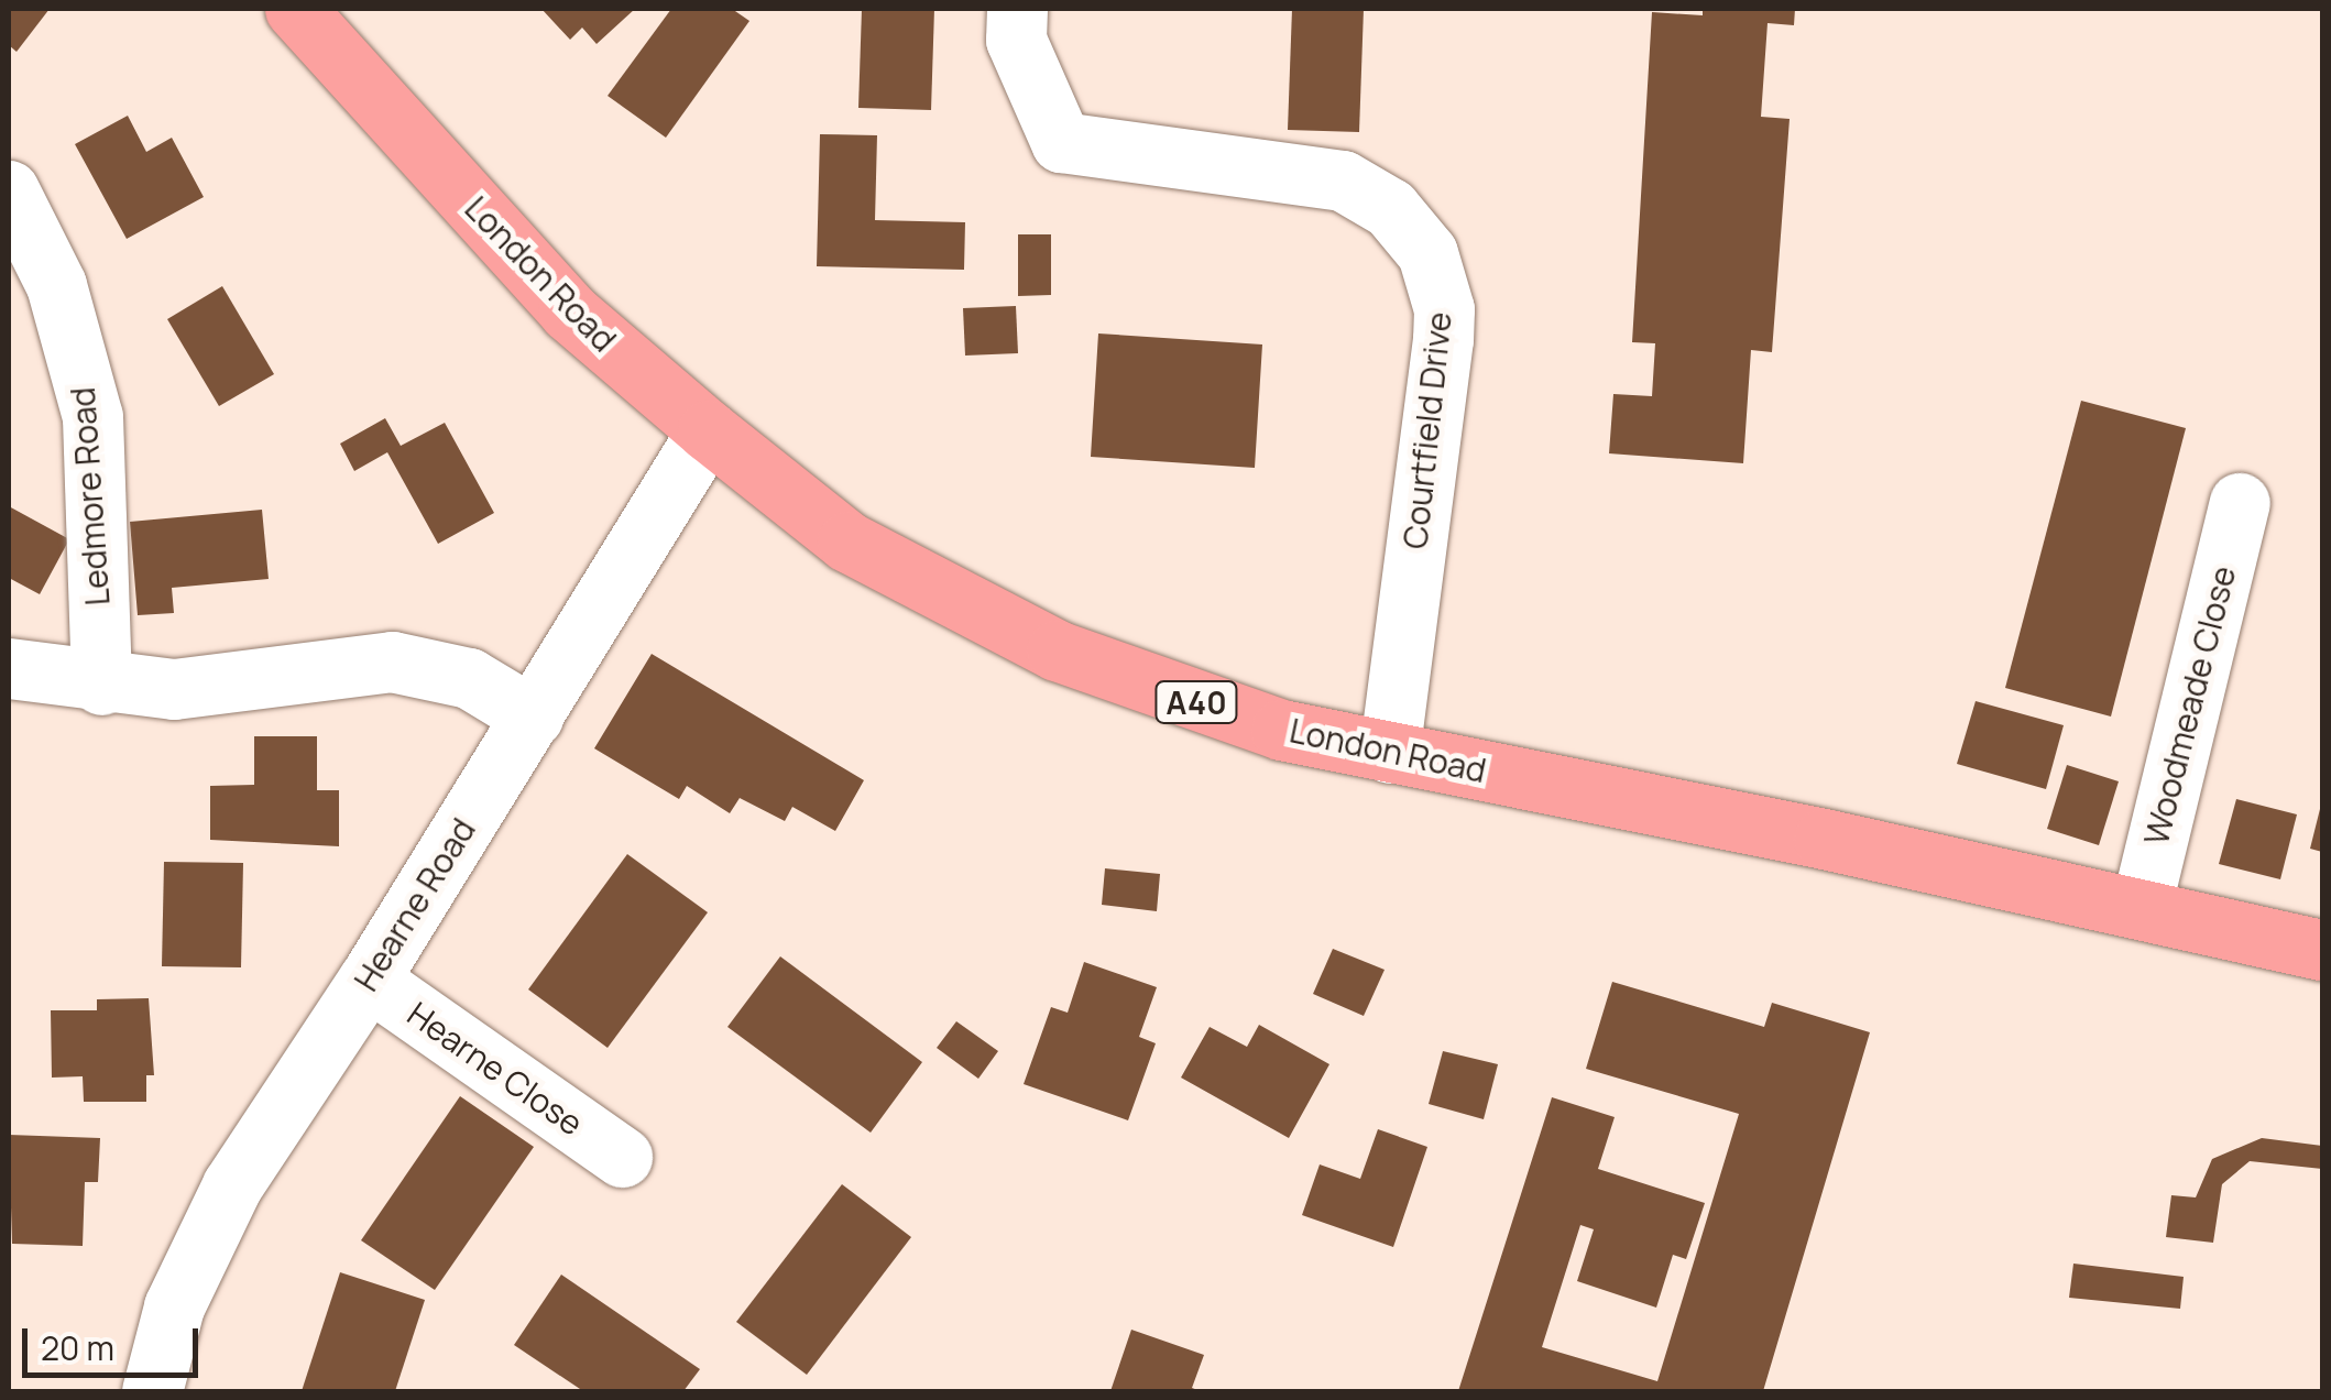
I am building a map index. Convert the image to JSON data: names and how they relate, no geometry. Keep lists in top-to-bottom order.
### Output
{
  "streets": {
    "highway": ["London Road", "A40"],
    "street": [
      "Courtfield Drive",
      "Ledmore Road",
      "Woodmeade Close",
      "Hearne Road",
      "Hearne Close"
    ]
  },
  "crossings": [
    ["London Road", "Courtfield Drive"],
    ["London Road", "Woodmeade Close"],
    ["London Road", "Hearne Road"],
    ["Hearne Road", "Hearne Close"]
  ],
  "scale_bar": "20 m"
}
